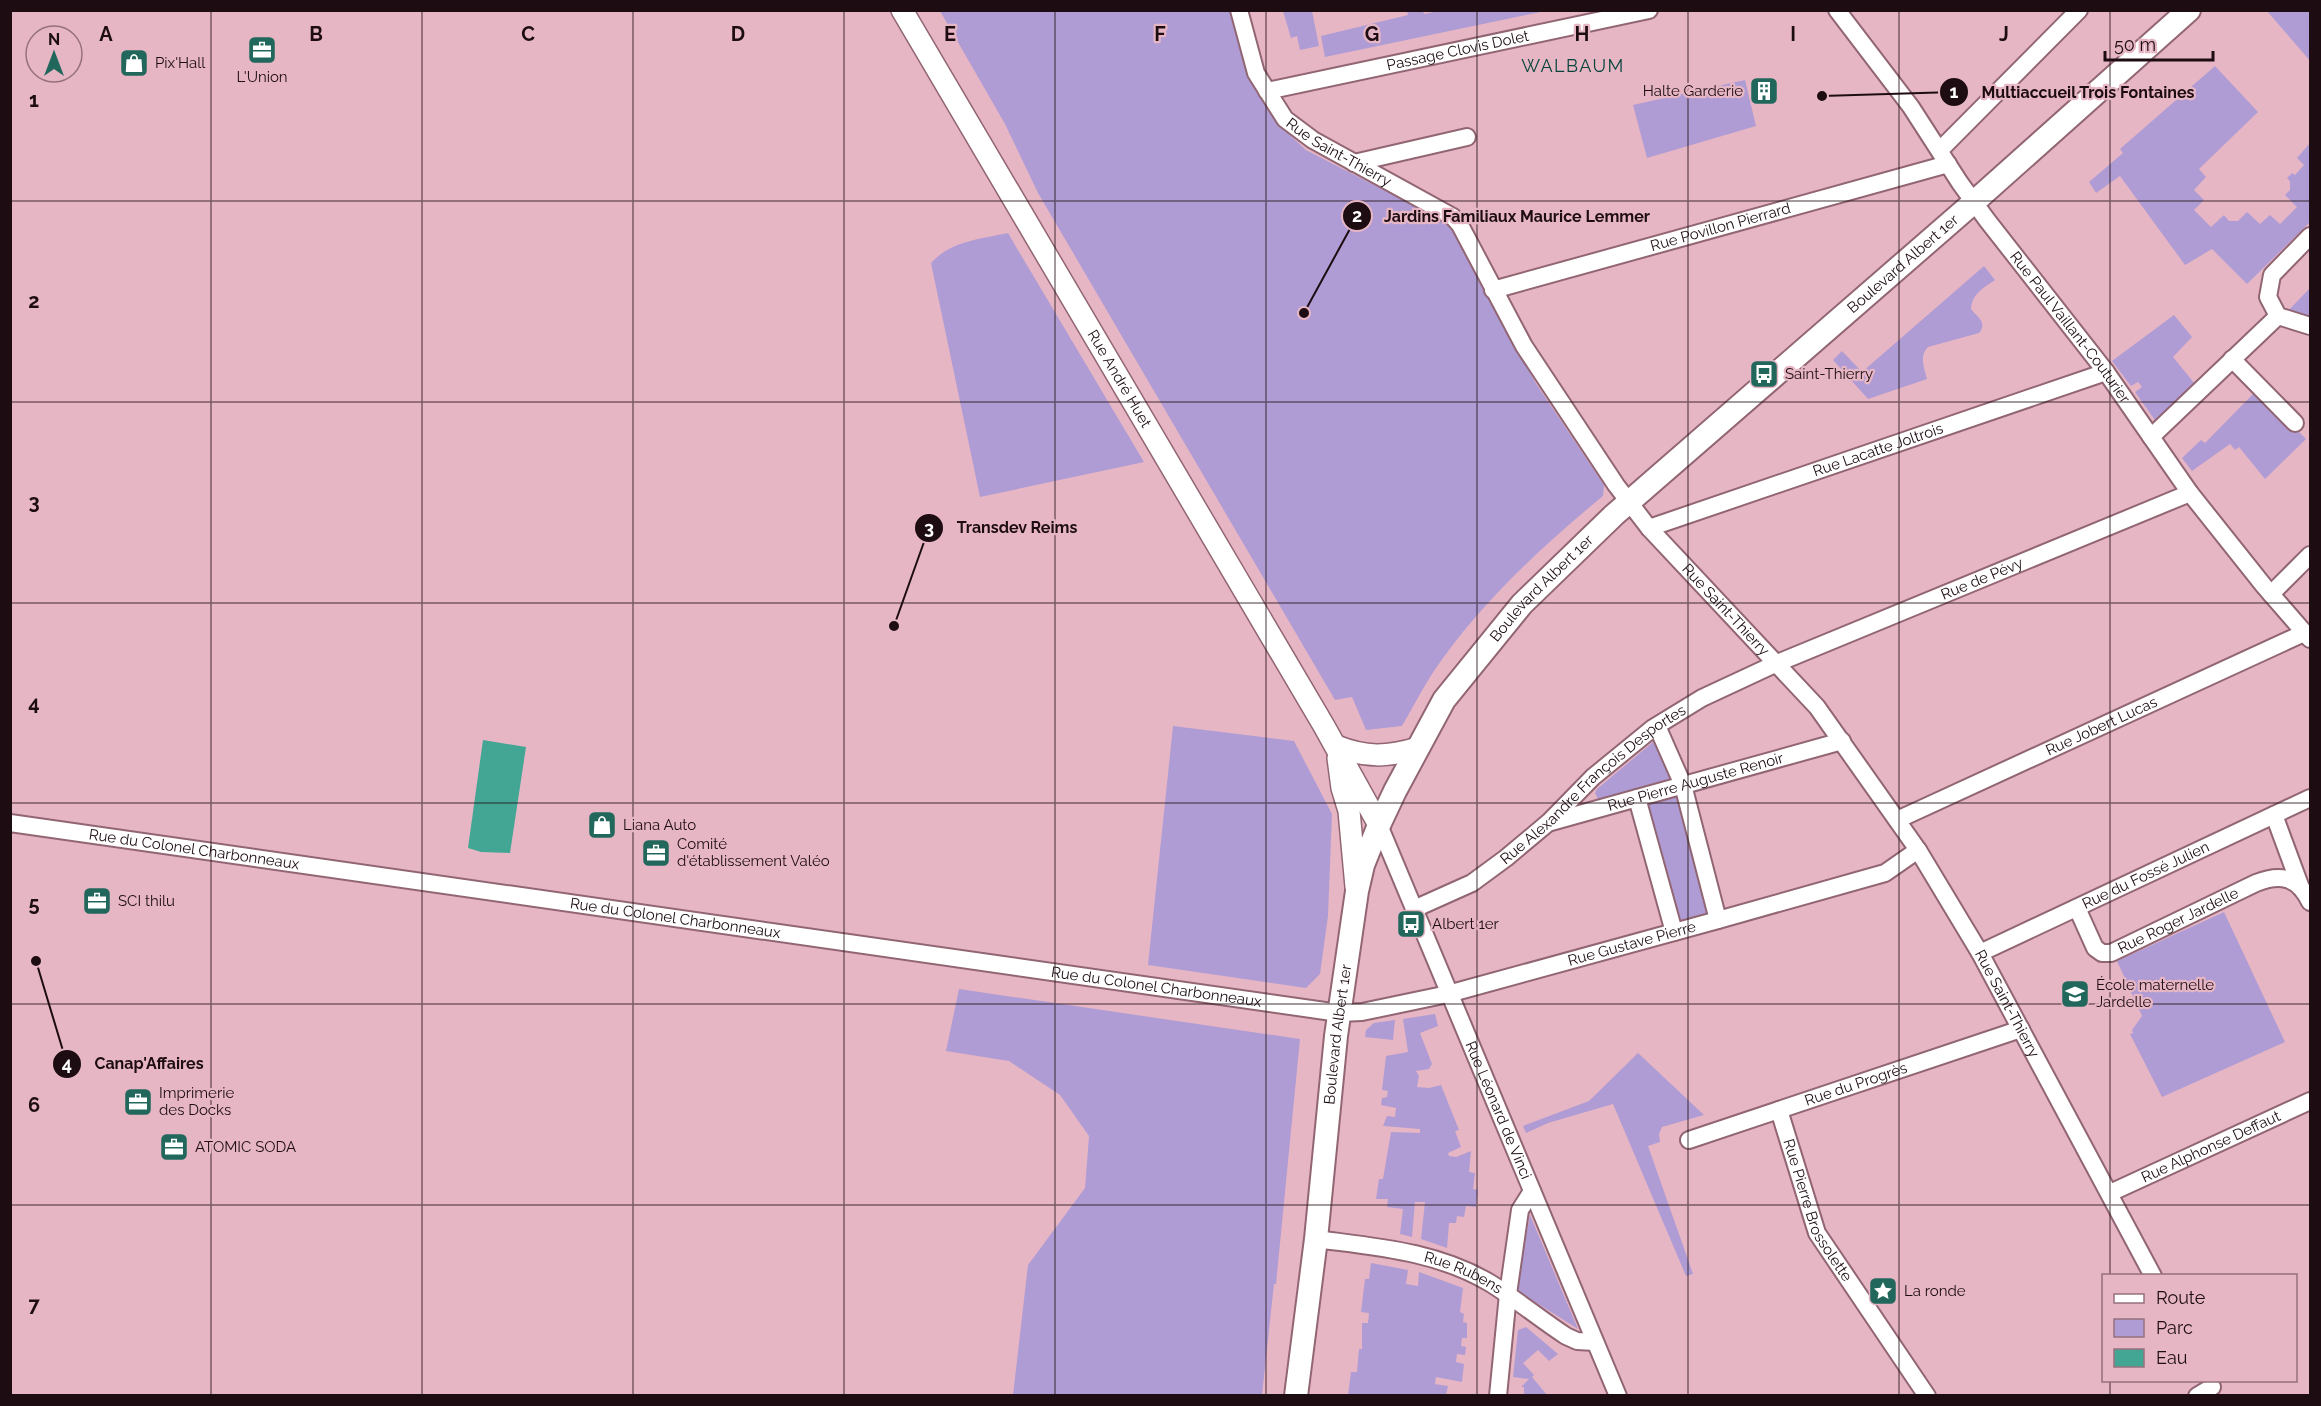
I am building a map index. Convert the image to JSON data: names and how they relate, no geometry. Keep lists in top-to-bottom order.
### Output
{
  "streets": {
    "main road": ["Boulevard Albert 1er"],
    "street": [
      "Passage Clovis Dolet",
      "Rue Saint-Thierry",
      "Rue Povillon Pierrard",
      "Rue Paul Vaillant-Couturier",
      "Rue André Huet",
      "Rue Lacatte Joltrois",
      "Rue de Pévy",
      "Rue Jobert Lucas",
      "Rue Pierre Auguste Renoir",
      "Rue Alexandre François Desportes",
      "Rue du Colonel Charbonneaux",
      "Rue du Fossé Julien",
      "Rue Roger Jardelle",
      "Rue Gustave Pierre",
      "Rue du Progrès",
      "Rue Léonard de Vinci",
      "Rue Alphonse Deffaut",
      "Rue Pierre Brossolette",
      "Rue Rubens"
    ]
  },
  "crossings": [
    ["Passage Clovis Dolet", "Rue Saint-Thierry"],
    ["Rue Saint-Thierry", "Rue Povillon Pierrard"],
    ["Rue Saint-Thierry", "Boulevard Albert 1er"],
    ["Rue Saint-Thierry", "Rue Lacatte Joltrois"],
    ["Rue Saint-Thierry", "Rue de Pévy"],
    ["Rue Saint-Thierry", "Rue Jobert Lucas"],
    ["Rue Saint-Thierry", "Rue Pierre Auguste Renoir"],
    ["Rue Saint-Thierry", "Rue Alexandre François Desportes"],
    ["Rue Saint-Thierry", "Rue du Fossé Julien"],
    ["Rue Saint-Thierry", "Rue Gustave Pierre"],
    ["Rue Saint-Thierry", "Rue du Progrès"],
    ["Rue Saint-Thierry", "Rue Alphonse Deffaut"],
    ["Rue Povillon Pierrard", "Rue Paul Vaillant-Couturier"],
    ["Boulevard Albert 1er", "Rue Paul Vaillant-Couturier"],
    ["Boulevard Albert 1er", "Rue André Huet"],
    ["Boulevard Albert 1er", "Rue du Colonel Charbonneaux"],
    ["Boulevard Albert 1er", "Rue Gustave Pierre"],
    ["Boulevard Albert 1er", "Rue Léonard de Vinci"],
    ["Boulevard Albert 1er", "Rue Rubens"],
    ["Rue Paul Vaillant-Couturier", "Rue Lacatte Joltrois"],
    ["Rue Paul Vaillant-Couturier", "Rue de Pévy"],
    ["Rue Paul Vaillant-Couturier", "Rue Jobert Lucas"],
    ["Rue André Huet", "Rue Léonard de Vinci"],
    ["Rue de Pévy", "Rue Alexandre François Desportes"],
    ["Rue Pierre Auguste Renoir", "Rue Alexandre François Desportes"],
    ["Rue Alexandre François Desportes", "Rue Léonard de Vinci"],
    ["Rue du Colonel Charbonneaux", "Rue Gustave Pierre"],
    ["Rue du Fossé Julien", "Rue Roger Jardelle"],
    ["Rue Gustave Pierre", "Rue Léonard de Vinci"],
    ["Rue du Progrès", "Rue Pierre Brossolette"],
    ["Rue Léonard de Vinci", "Rue Rubens"]
  ],
  "districts": ["WALBAUM"],
  "places": {
    "office": [
      "L'Union",
      "Comité d'établissement Valéo",
      "SCI thilu",
      "Imprimerie des Docks",
      "ATOMIC SODA"
    ],
    "shop": ["Pix'Hall", "Liana Auto"],
    "building": ["Halte Garderie"],
    "other": [
      "Multiaccueil Trois Fontaines",
      "Jardins Familiaux Maurice Lemmer",
      "Transdev Reims",
      "Canap'Affaires"
    ],
    "bus stop": ["Saint-Thierry", "Albert 1er"],
    "school or university": ["École maternelle Jardelle"],
    "place": ["La ronde"]
  },
  "legend": ["Route", "Parc", "Eau"],
  "scale_bar": "50 m",
  "north": "top",
  "grid": {
    "columns": [
      "A",
      "B",
      "C",
      "D",
      "E",
      "F",
      "G",
      "H",
      "I",
      "J"
    ],
    "rows": [
      "1",
      "2",
      "3",
      "4",
      "5",
      "6",
      "7"
    ]
  }
}
